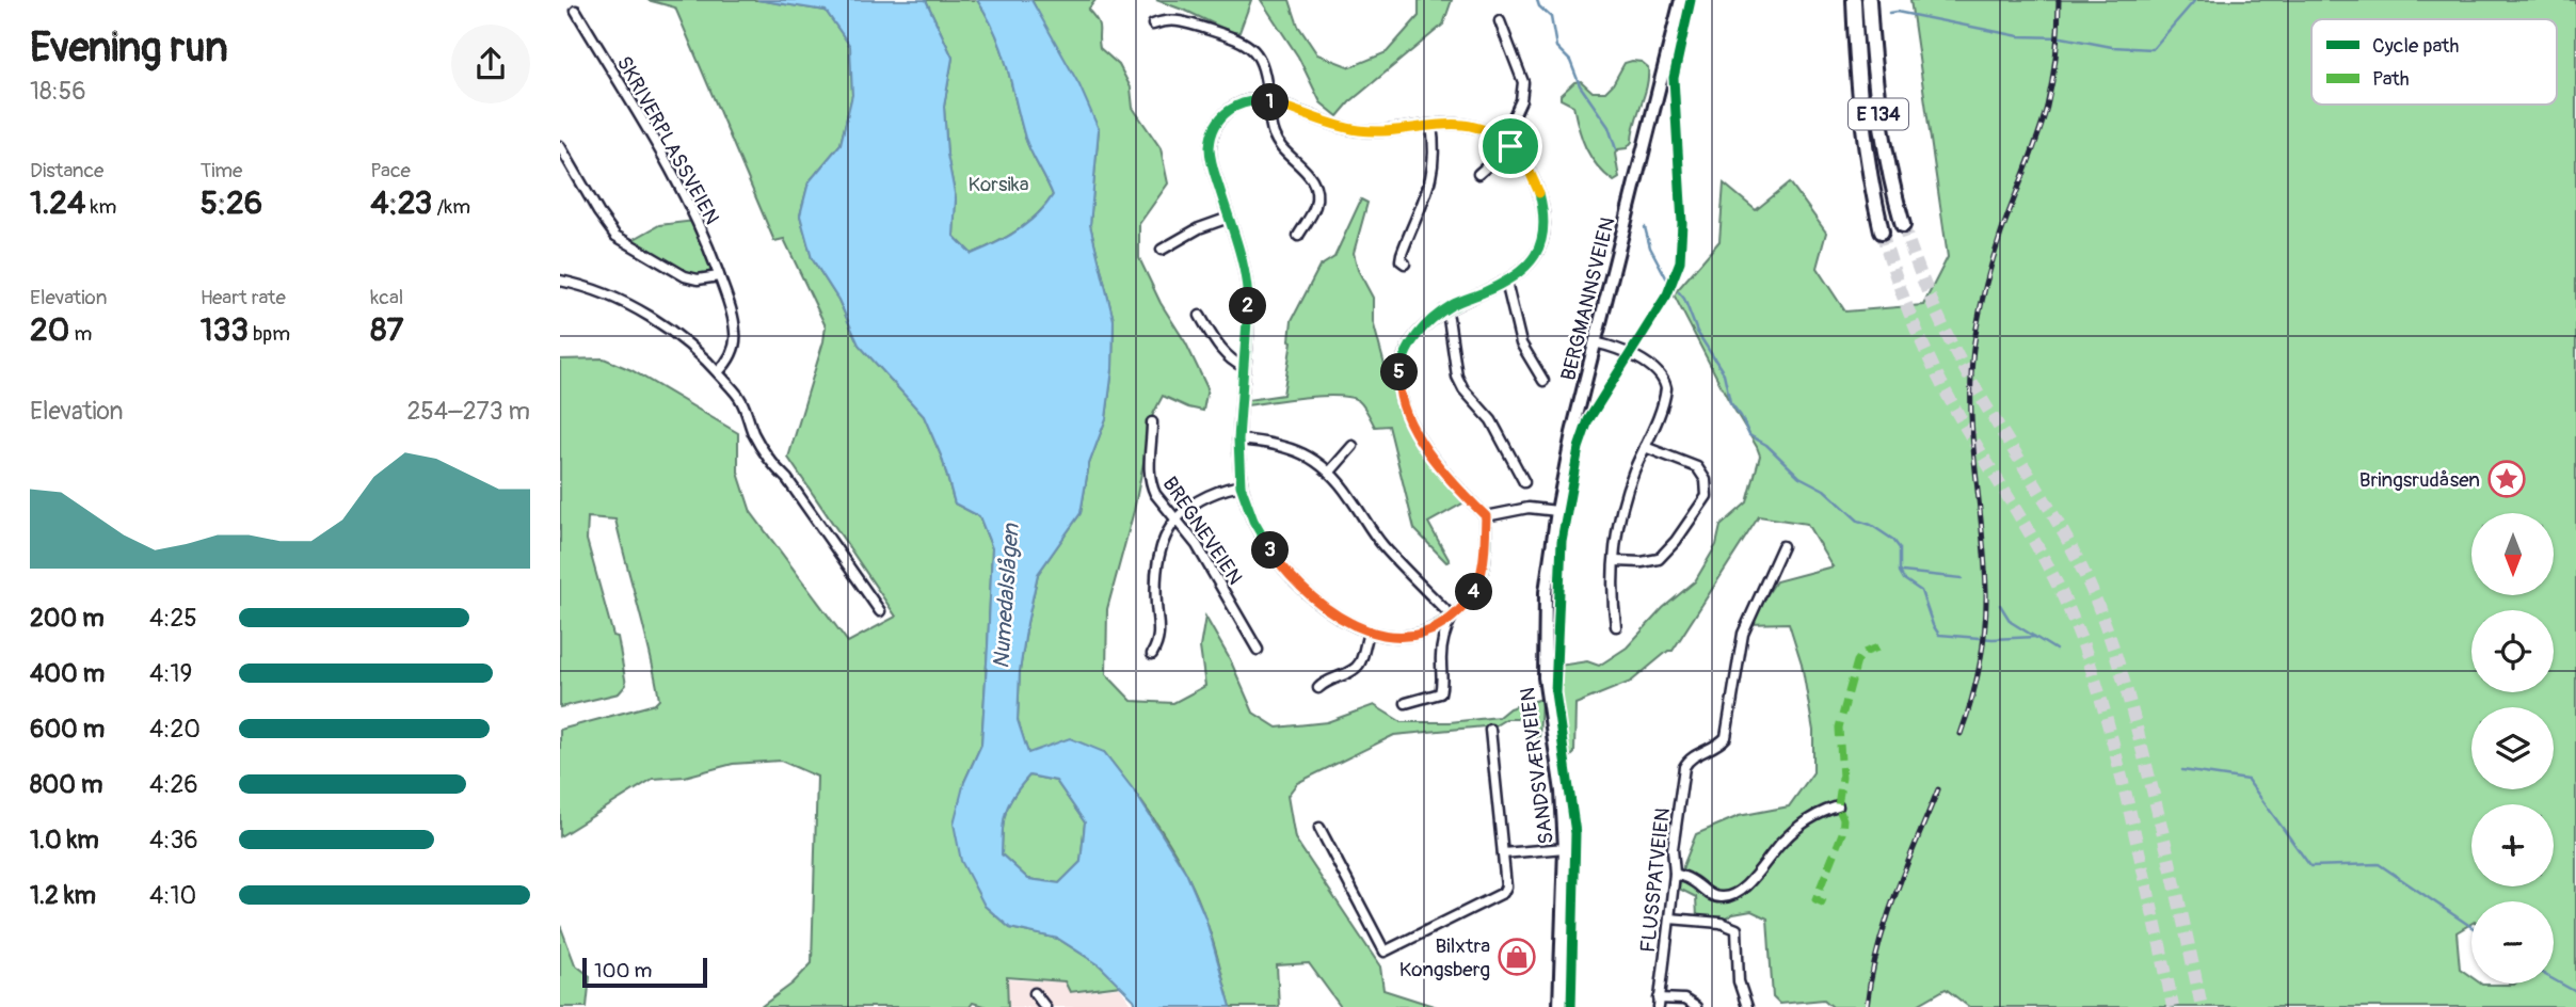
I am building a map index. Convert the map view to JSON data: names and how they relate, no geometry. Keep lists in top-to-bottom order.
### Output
{
  "streets": {
    "highway": ["E 134"],
    "main road": ["BERGMANNSVEIEN", "SANDSVÆRVEIEN"],
    "street": ["SKRIVERPLASSVEIEN", "BREGNEVEIEN", "FLUSSPATVEIEN"]
  },
  "crossings": [
    ["BERGMANNSVEIEN", "SANDSVÆRVEIEN"]
  ],
  "water": ["Numedalslågen"],
  "parks": ["Korsika"],
  "places": {
    "place": ["Bringsrudåsen"],
    "shop": ["Bilxtra Kongsberg"]
  },
  "legend": ["Cycle path", "Path"],
  "scale_bar": "100 m",
  "north": "bottom",
  "page": {
    "heading": ["Evening run", "18:56"],
    "pins": [
      "1",
      "2",
      "5",
      "3",
      "4"
    ],
    "stats": [
      ["Distance", "1.24 km"],
      ["Time", "5:26"],
      ["Pace", "4:23 /km"],
      ["Elevation", "20 m"],
      ["Heart rate", "133 bpm"],
      ["kcal", "87"]
    ],
    "chart": ["Elevation", "254–273 m"],
    "map_buttons": ["+", "−"],
    "list": [
      {
        "name": "200 m",
        "note": "4:25"
      },
      {
        "name": "400 m",
        "note": "4:19"
      },
      {
        "name": "600 m",
        "note": "4:20"
      },
      {
        "name": "800 m",
        "note": "4:26"
      },
      {
        "name": "1.0 km",
        "note": "4:36"
      },
      {
        "name": "1.2 km",
        "note": "4:10"
      }
    ],
    "scale": "100 m"
  }
}
